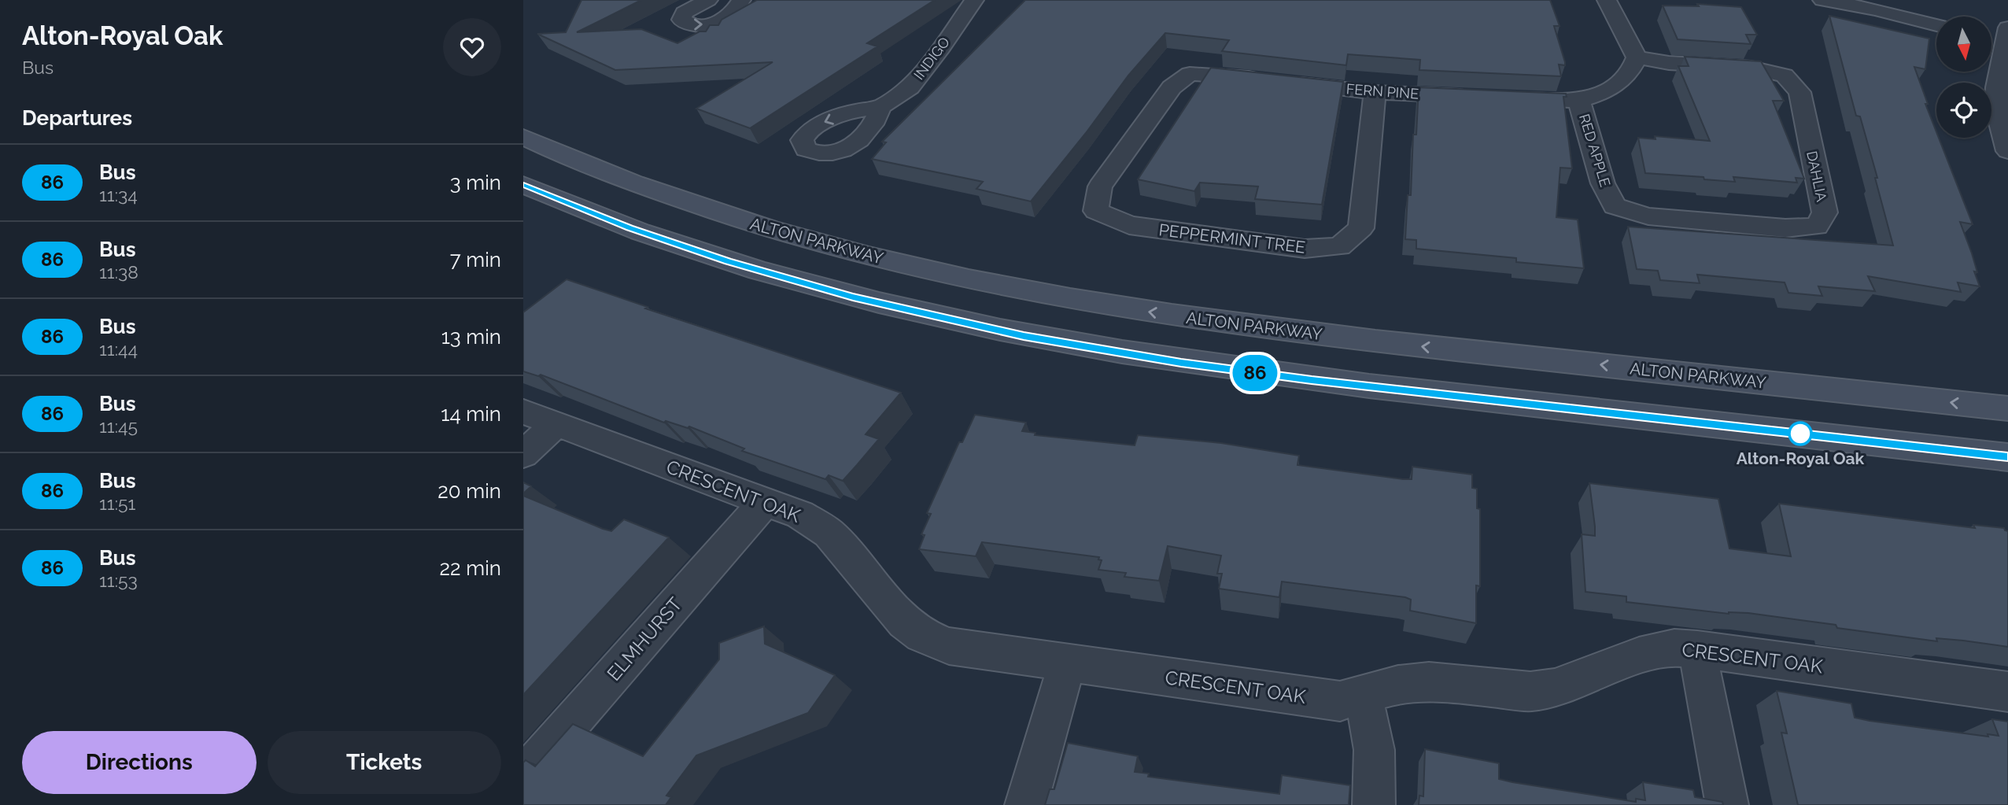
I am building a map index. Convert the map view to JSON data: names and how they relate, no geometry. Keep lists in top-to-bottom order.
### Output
{
  "streets": {
    "main road": ["ALTON PARKWAY"],
    "street": [
      "INDIGO",
      "FERN PINE",
      "RED APPLE",
      "DAHLIA",
      "PEPPERMINT TREE",
      "CRESCENT OAK",
      "ELMHURST"
    ]
  },
  "crossings": [
    ["FERN PINE", "PEPPERMINT TREE"],
    ["RED APPLE", "DAHLIA"],
    ["CRESCENT OAK", "ELMHURST"]
  ],
  "places": ["Alton-Royal Oak"],
  "lines": ["bus line 86"],
  "north": "bottom",
  "page": {
    "heading": [
      ["Alton-Royal Oak", "Bus"],
      "Departures"
    ],
    "on_map": "86",
    "list": [
      {
        "mark": "86",
        "name": "Bus",
        "note": "11:34",
        "value": "3 min"
      },
      {
        "mark": "86",
        "name": "Bus",
        "note": "11:38",
        "value": "7 min"
      },
      {
        "mark": "86",
        "name": "Bus",
        "note": "11:44",
        "value": "13 min"
      },
      {
        "mark": "86",
        "name": "Bus",
        "note": "11:45",
        "value": "14 min"
      },
      {
        "mark": "86",
        "name": "Bus",
        "note": "11:51",
        "value": "20 min"
      },
      {
        "mark": "86",
        "name": "Bus",
        "note": "11:53",
        "value": "22 min"
      }
    ],
    "buttons": ["Directions", "Tickets"]
  }
}
